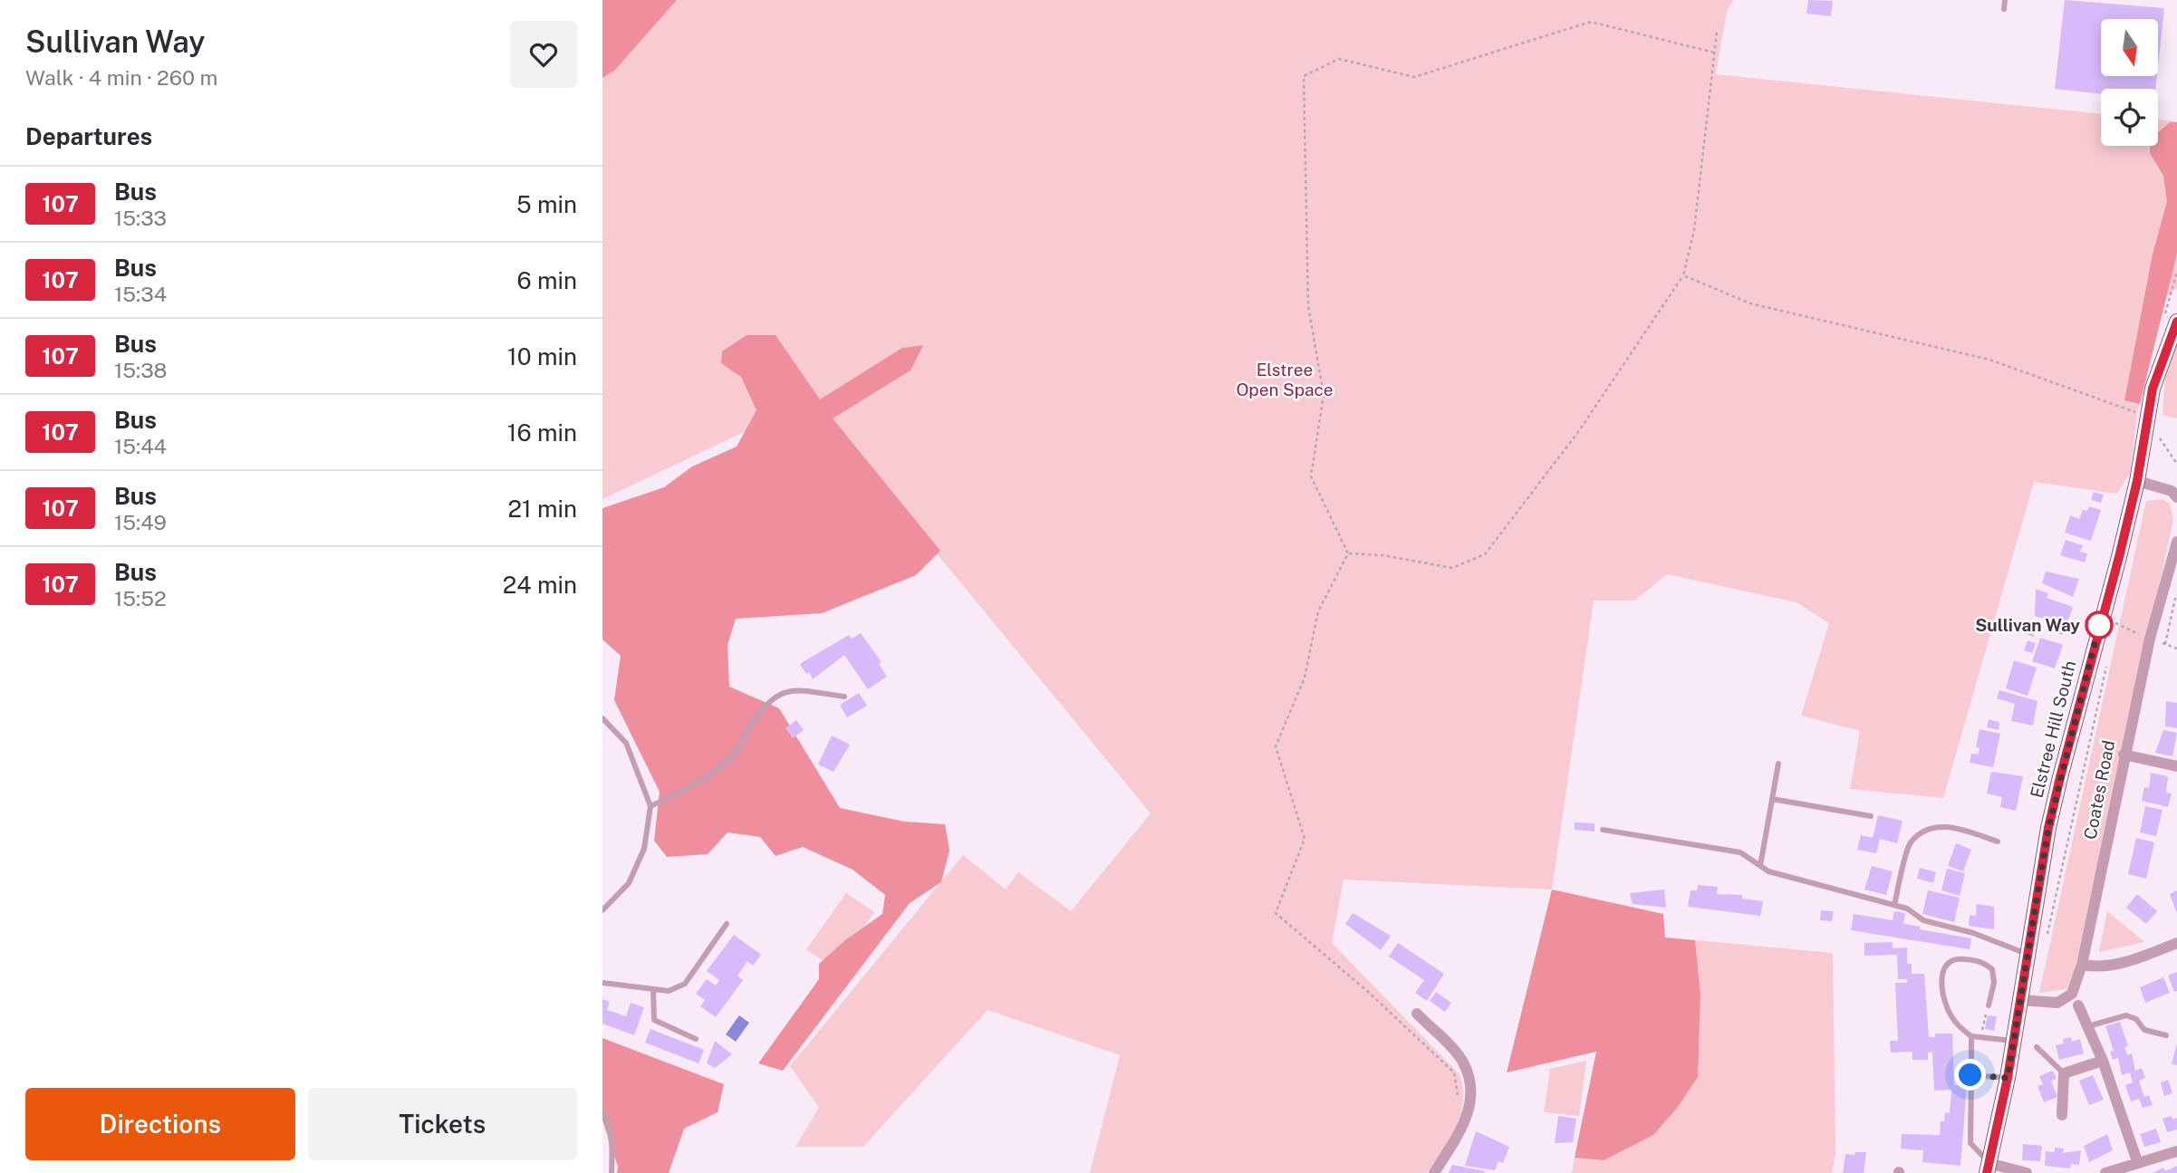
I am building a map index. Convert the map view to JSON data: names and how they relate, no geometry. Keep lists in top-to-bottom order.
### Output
{
  "streets": {
    "main road": ["Elstree Hill South"],
    "street": ["Coates Road"]
  },
  "crossings": [
    ["Elstree Hill South", "Coates Road"]
  ],
  "parks": ["Elstree Open Space"],
  "places": ["Sullivan Way"],
  "lines": ["bus line 107"],
  "north": "bottom",
  "page": {
    "heading": [
      ["Sullivan Way", "Walk · 4 min · 260 m"],
      "Departures"
    ],
    "list": [
      {
        "mark": "107",
        "name": "Bus",
        "note": "15:33",
        "value": "5 min"
      },
      {
        "mark": "107",
        "name": "Bus",
        "note": "15:34",
        "value": "6 min"
      },
      {
        "mark": "107",
        "name": "Bus",
        "note": "15:38",
        "value": "10 min"
      },
      {
        "mark": "107",
        "name": "Bus",
        "note": "15:44",
        "value": "16 min"
      },
      {
        "mark": "107",
        "name": "Bus",
        "note": "15:49",
        "value": "21 min"
      },
      {
        "mark": "107",
        "name": "Bus",
        "note": "15:52",
        "value": "24 min"
      }
    ],
    "buttons": ["Directions", "Tickets"]
  }
}
